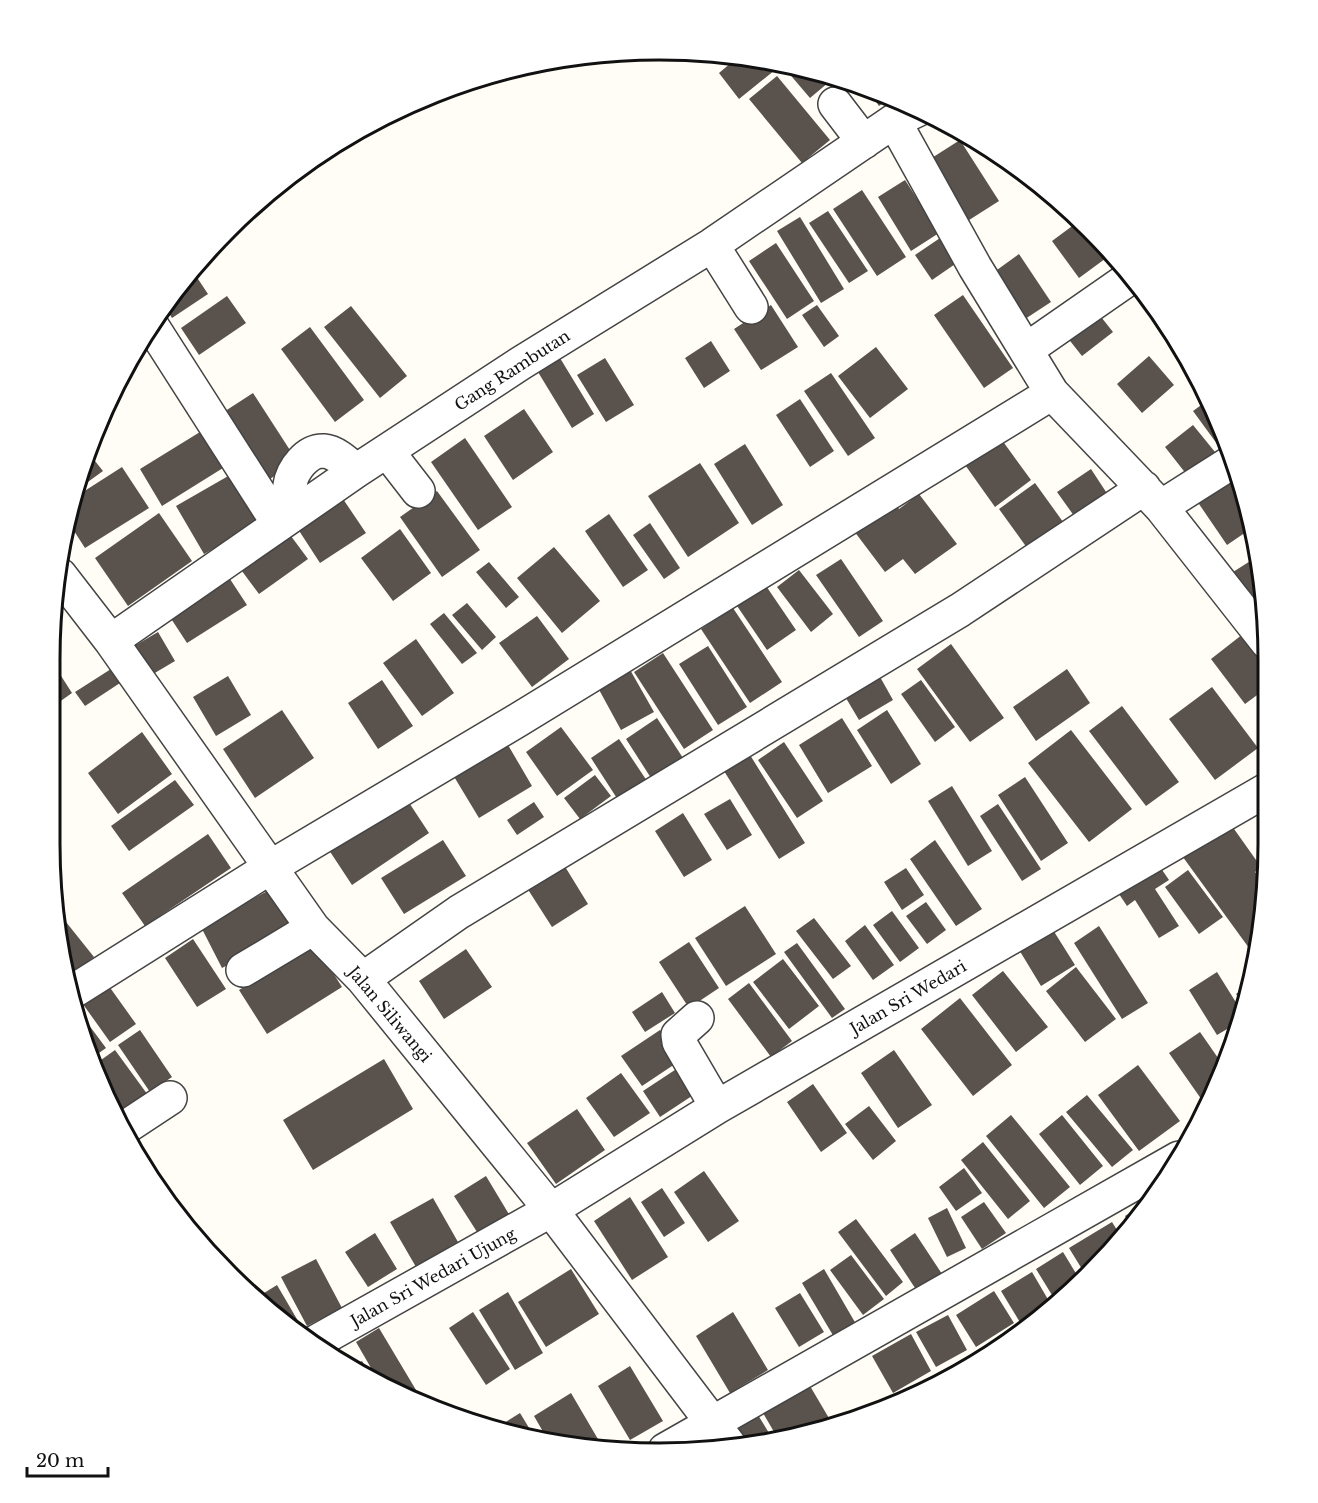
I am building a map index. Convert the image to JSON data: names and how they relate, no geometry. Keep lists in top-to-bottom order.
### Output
{
  "streets": {
    "street": [
      "Gang Rambutan",
      "Jalan Sri Wedari",
      "Jalan Siliwangi",
      "Jalan Sri Wedari Ujung"
    ]
  },
  "crossings": [
    ["Gang Rambutan", "Jalan Siliwangi"],
    ["Jalan Sri Wedari", "Jalan Siliwangi"],
    ["Jalan Sri Wedari", "Jalan Sri Wedari Ujung"],
    ["Jalan Siliwangi", "Jalan Sri Wedari Ujung"]
  ],
  "scale_bar": "20 m"
}
